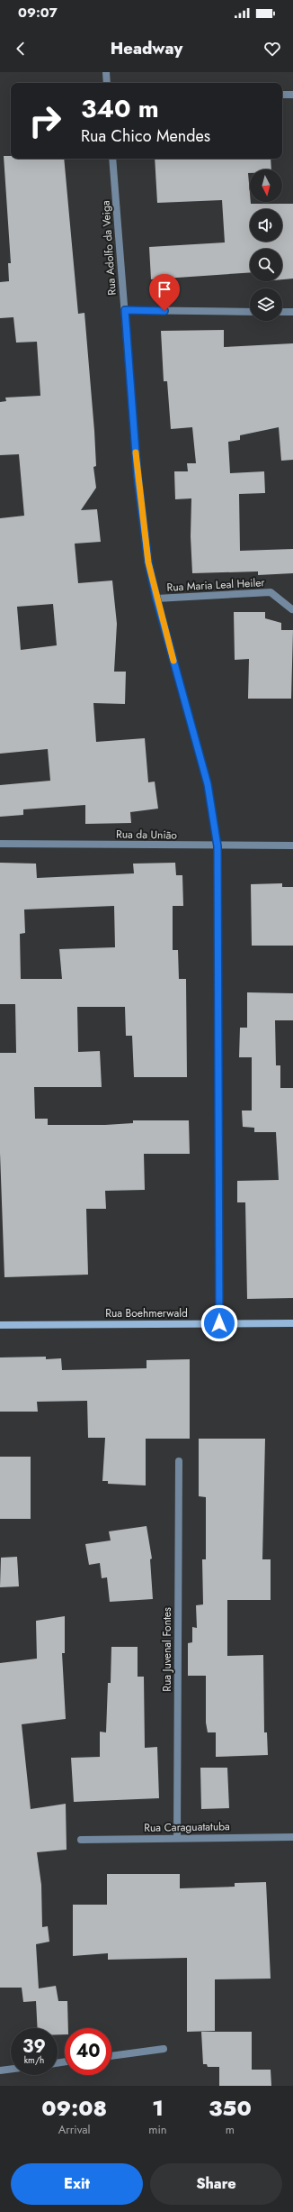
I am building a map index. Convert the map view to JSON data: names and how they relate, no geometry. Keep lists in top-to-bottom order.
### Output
{
  "streets": {
    "main road": ["Rua Boehmerwald"],
    "street": [
      "Rua Adolfo da Veiga",
      "Rua Maria Leal Heiler",
      "Rua da União",
      "Rua Juvenal Fontes",
      "Rua Caraguatatuba"
    ]
  },
  "crossings": [
    ["Rua Adolfo da Veiga", "Rua Maria Leal Heiler"],
    ["Rua Adolfo da Veiga", "Rua da União"],
    ["Rua Adolfo da Veiga", "Rua Boehmerwald"],
    ["Rua Juvenal Fontes", "Rua Caraguatatuba"]
  ],
  "north": "bottom",
  "page": {
    "status": "09:07",
    "header": "Headway",
    "turn": ["340 m", "Rua Chico Mendes"],
    "speed": "39 km/h",
    "limit": "40",
    "eta": [
      "09:08",
      "Arrival",
      "1",
      "min",
      "350",
      "m"
    ],
    "buttons": ["Exit", "Share"]
  }
}
